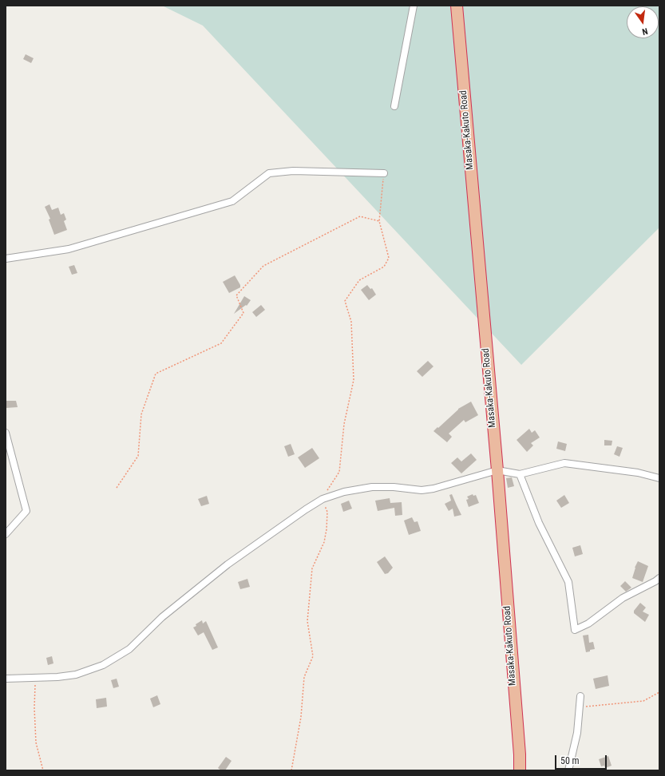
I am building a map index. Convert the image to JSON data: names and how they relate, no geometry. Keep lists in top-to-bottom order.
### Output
{
  "streets": {
    "highway": ["Masaka-Kakuto Road"]
  },
  "scale_bar": "50 m",
  "north": "bottom"
}
